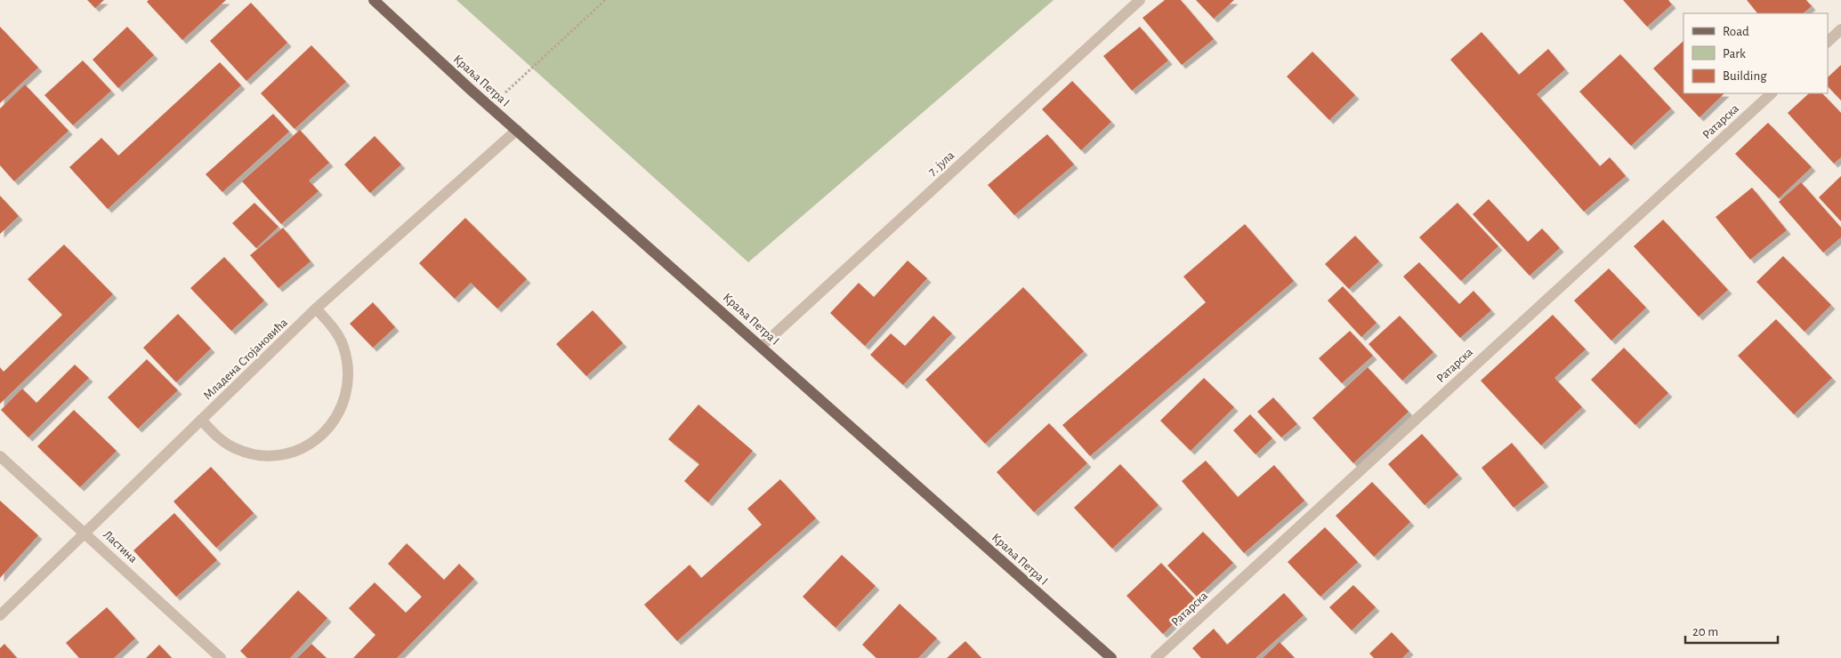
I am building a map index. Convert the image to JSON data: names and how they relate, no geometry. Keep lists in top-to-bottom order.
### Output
{
  "streets": {
    "main road": ["Краља Петра I"],
    "street": [
      "Ратарска",
      "7. јула",
      "Младена Стојановића",
      "Ластина"
    ]
  },
  "crossings": [
    ["Краља Петра I", "7. јула"],
    ["Краља Петра I", "Младена Стојановића"],
    ["Младена Стојановића", "Ластина"]
  ],
  "legend": ["Road", "Park", "Building"],
  "scale_bar": "20 m"
}
